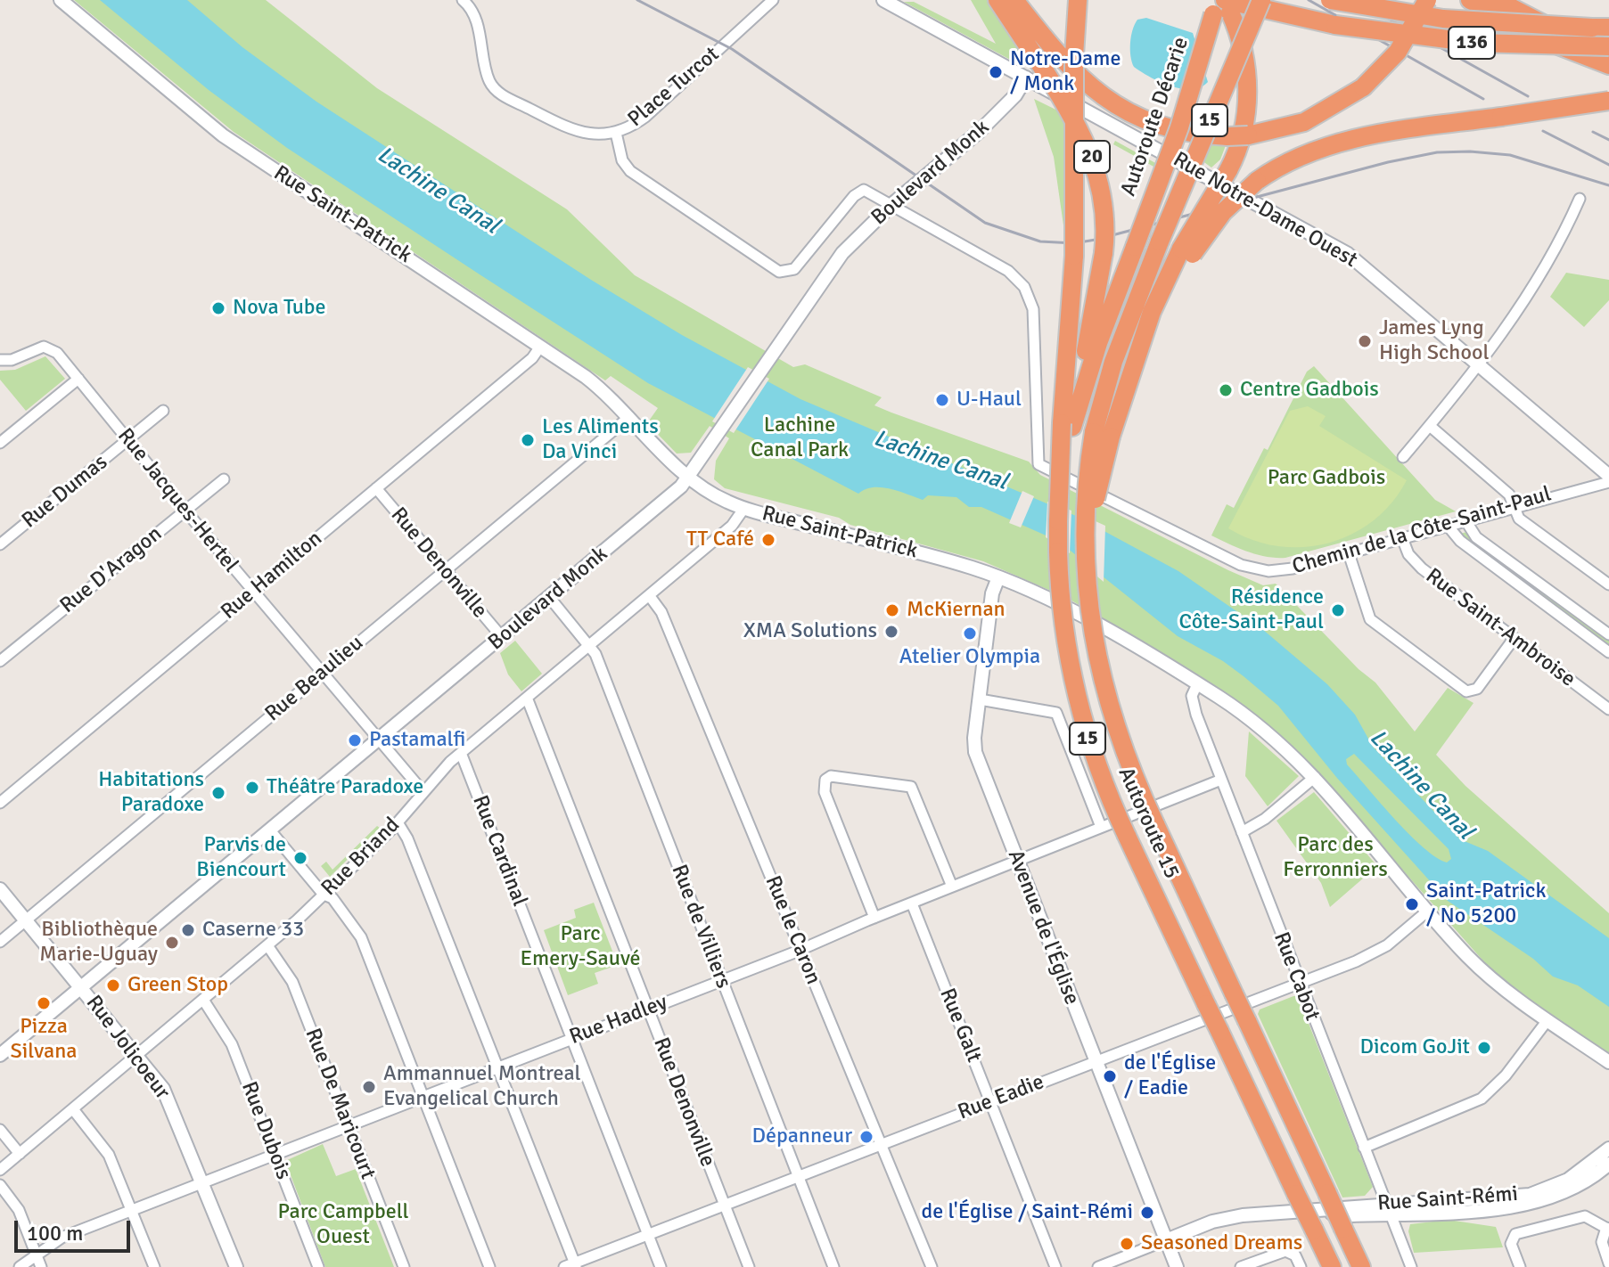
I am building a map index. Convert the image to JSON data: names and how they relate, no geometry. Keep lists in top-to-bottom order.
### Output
{
  "streets": {
    "highway": [
      "136",
      "Autoroute Décarie",
      "15",
      "20",
      "Autoroute 15"
    ],
    "main road": [
      "Boulevard Monk",
      "Rue Notre-Dame Ouest",
      "Rue Saint-Patrick",
      "Avenue de l'Église",
      "Rue Jolicoeur",
      "Rue Saint-Rémi"
    ],
    "street": [
      "Place Turcot",
      "Rue Dumas",
      "Rue Jacques-Hertel",
      "Chemin de la Côte-Saint-Paul",
      "Rue Denonville",
      "Rue D'Aragon",
      "Rue Hamilton",
      "Rue Saint-Ambroise",
      "Rue Beaulieu",
      "Rue Cardinal",
      "Rue Briand",
      "Rue de Villiers",
      "Rue le Caron",
      "Rue Cabot",
      "Rue Hadley",
      "Rue Galt",
      "Rue Eadie",
      "Rue De Maricourt",
      "Rue Dubois"
    ]
  },
  "crossings": [
    ["136", "Autoroute Décarie"],
    ["Autoroute Décarie", "15"],
    ["Autoroute Décarie", "20"],
    ["15", "20"],
    ["15", "Autoroute 15"],
    ["Boulevard Monk", "Rue Notre-Dame Ouest"],
    ["Boulevard Monk", "Rue Saint-Patrick"],
    ["Boulevard Monk", "Rue Jacques-Hertel"],
    ["Boulevard Monk", "Chemin de la Côte-Saint-Paul"],
    ["Boulevard Monk", "Rue Denonville"],
    ["Boulevard Monk", "Rue de Villiers"],
    ["Boulevard Monk", "Rue Jolicoeur"],
    ["Rue Saint-Patrick", "Rue Hamilton"],
    ["Rue Saint-Patrick", "Rue Beaulieu"],
    ["Rue Saint-Patrick", "Rue Briand"],
    ["Rue Saint-Patrick", "Avenue de l'Église"],
    ["Rue Saint-Patrick", "Rue Cabot"],
    ["Rue Saint-Patrick", "Rue Eadie"],
    ["Rue Dumas", "Rue Jacques-Hertel"],
    ["Rue Jacques-Hertel", "Rue D'Aragon"],
    ["Rue Jacques-Hertel", "Rue Hamilton"],
    ["Rue Jacques-Hertel", "Rue Beaulieu"],
    ["Rue Jacques-Hertel", "Rue Briand"],
    ["Chemin de la Côte-Saint-Paul", "Rue Saint-Ambroise"],
    ["Rue Denonville", "Rue Hamilton"],
    ["Rue Denonville", "Rue Beaulieu"],
    ["Rue Denonville", "Rue Briand"],
    ["Rue Denonville", "Rue Hadley"],
    ["Rue Denonville", "Rue Eadie"],
    ["Rue Beaulieu", "Rue Jolicoeur"],
    ["Autoroute 15", "Rue Saint-Rémi"],
    ["Rue Cardinal", "Rue Briand"],
    ["Rue Cardinal", "Rue Hadley"],
    ["Rue Cardinal", "Rue Eadie"],
    ["Rue Briand", "Rue de Villiers"],
    ["Rue Briand", "Rue le Caron"],
    ["Rue Briand", "Rue Jolicoeur"],
    ["Rue Briand", "Rue De Maricourt"],
    ["Rue Briand", "Rue Dubois"],
    ["Rue de Villiers", "Rue Hadley"],
    ["Rue de Villiers", "Rue Eadie"],
    ["Avenue de l'Église", "Rue Hadley"],
    ["Avenue de l'Église", "Rue Eadie"],
    ["Avenue de l'Église", "Rue Saint-Rémi"],
    ["Rue le Caron", "Rue Hadley"],
    ["Rue le Caron", "Rue Eadie"],
    ["Rue Cabot", "Rue Hadley"],
    ["Rue Cabot", "Rue Eadie"],
    ["Rue Cabot", "Rue Saint-Rémi"],
    ["Rue Hadley", "Rue Galt"],
    ["Rue Hadley", "Rue Jolicoeur"],
    ["Rue Hadley", "Rue De Maricourt"],
    ["Rue Hadley", "Rue Dubois"],
    ["Rue Galt", "Rue Eadie"]
  ],
  "water": ["Lachine Canal"],
  "parks": [
    "Lachine Canal Park",
    "Parc Gadbois",
    "Parc des Ferronniers",
    "Parc Emery-Sauvé",
    "Parc Campbell Ouest"
  ],
  "places": [
    "Notre-Dame / Monk",
    "Nova Tube",
    "James Lyng High School",
    "Centre Gadbois",
    "U-Haul",
    "Les Aliments Da Vinci",
    "TT Café",
    "McKiernan",
    "Résidence Côte-Saint-Paul",
    "XMA Solutions",
    "Atelier Olympia",
    "Pastamalfi",
    "Théâtre Paradoxe",
    "Habitations Paradoxe",
    "Parvis de Biencourt",
    "Saint-Patrick / No 5200",
    "Caserne 33",
    "Bibliothèque Marie-Uguay",
    "Green Stop",
    "Pizza Silvana",
    "Dicom GoJit",
    "de l'Église / Eadie",
    "Ammannuel Montreal Evangelical Church",
    "Dépanneur",
    "de l'Église / Saint-Rémi",
    "Seasoned Dreams"
  ],
  "scale_bar": "100 m"
}
